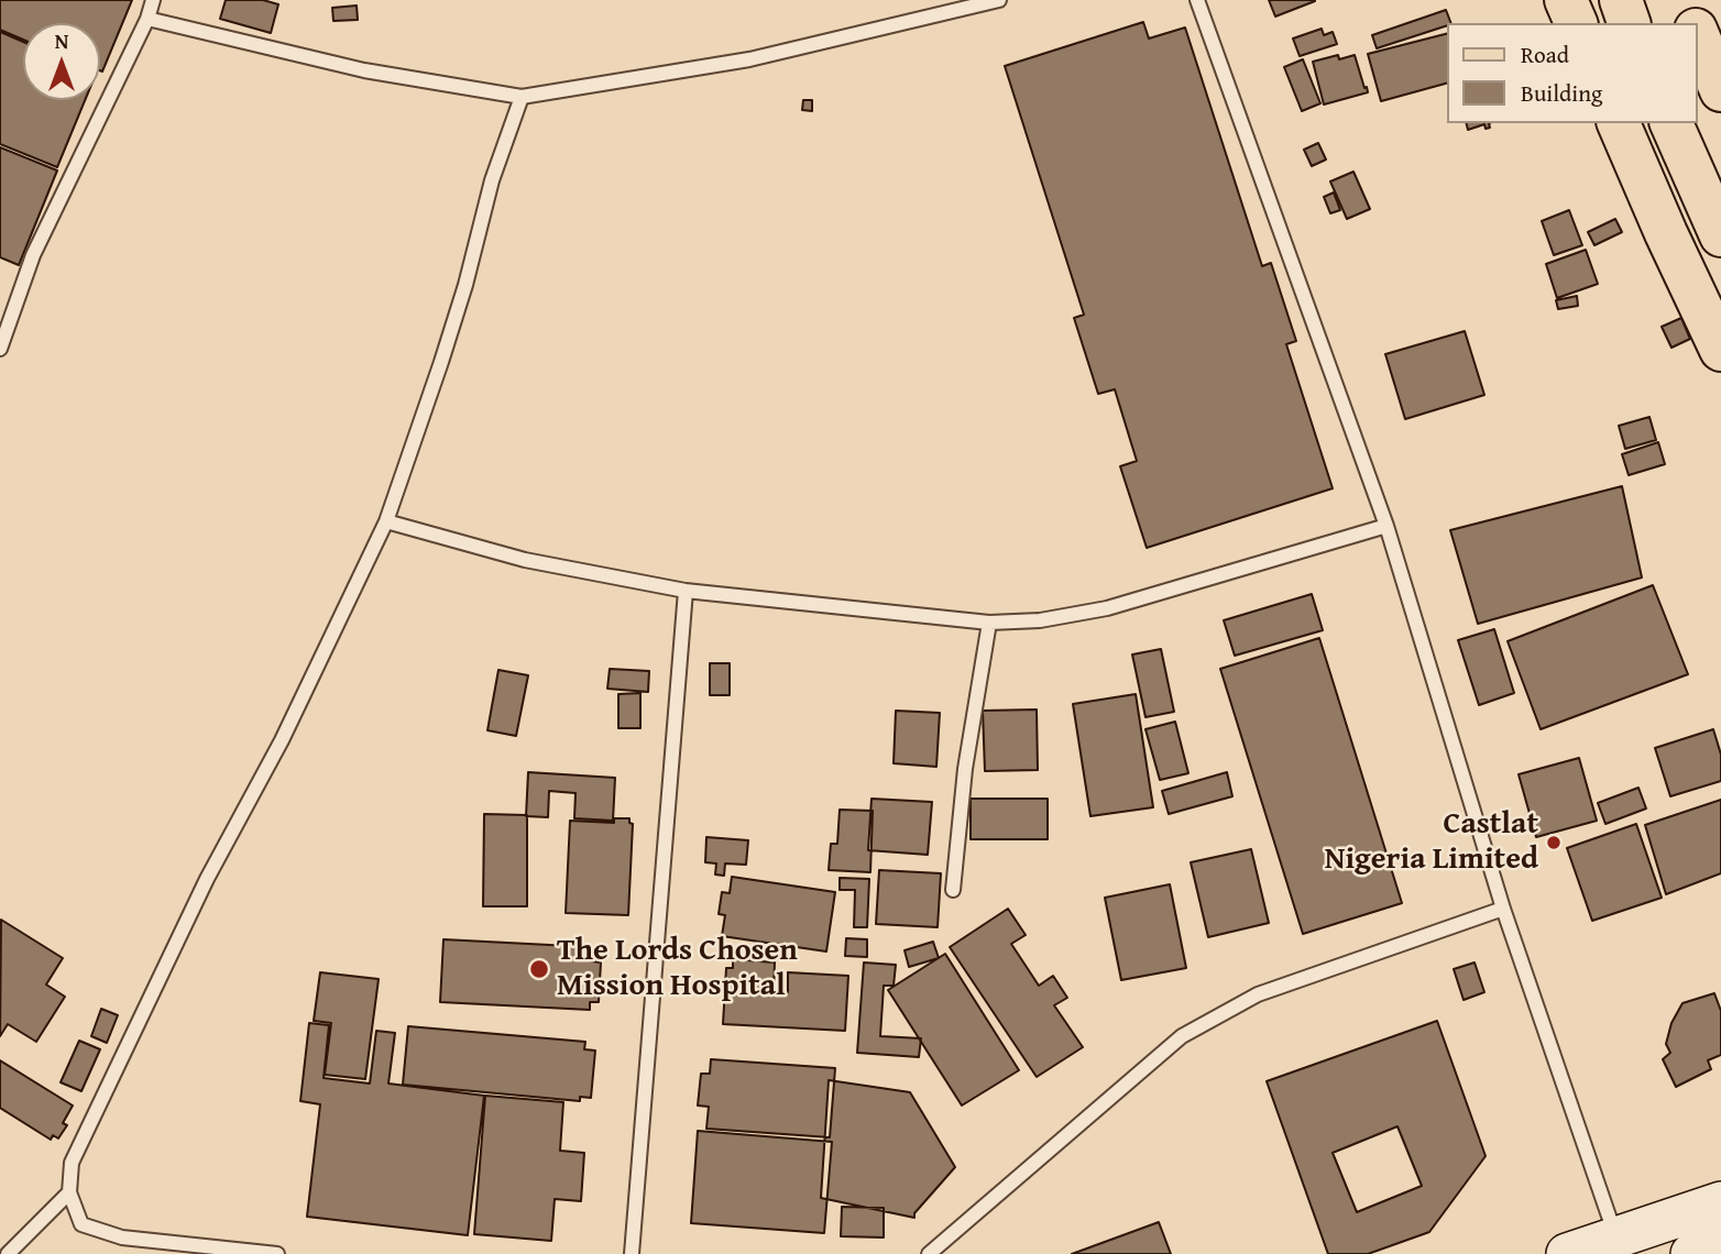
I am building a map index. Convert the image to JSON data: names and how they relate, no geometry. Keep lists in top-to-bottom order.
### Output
{
  "places": ["Castlat Nigeria Limited", "The Lords Chosen Mission Hospital"],
  "legend": ["Road", "Building"],
  "north": "top"
}
